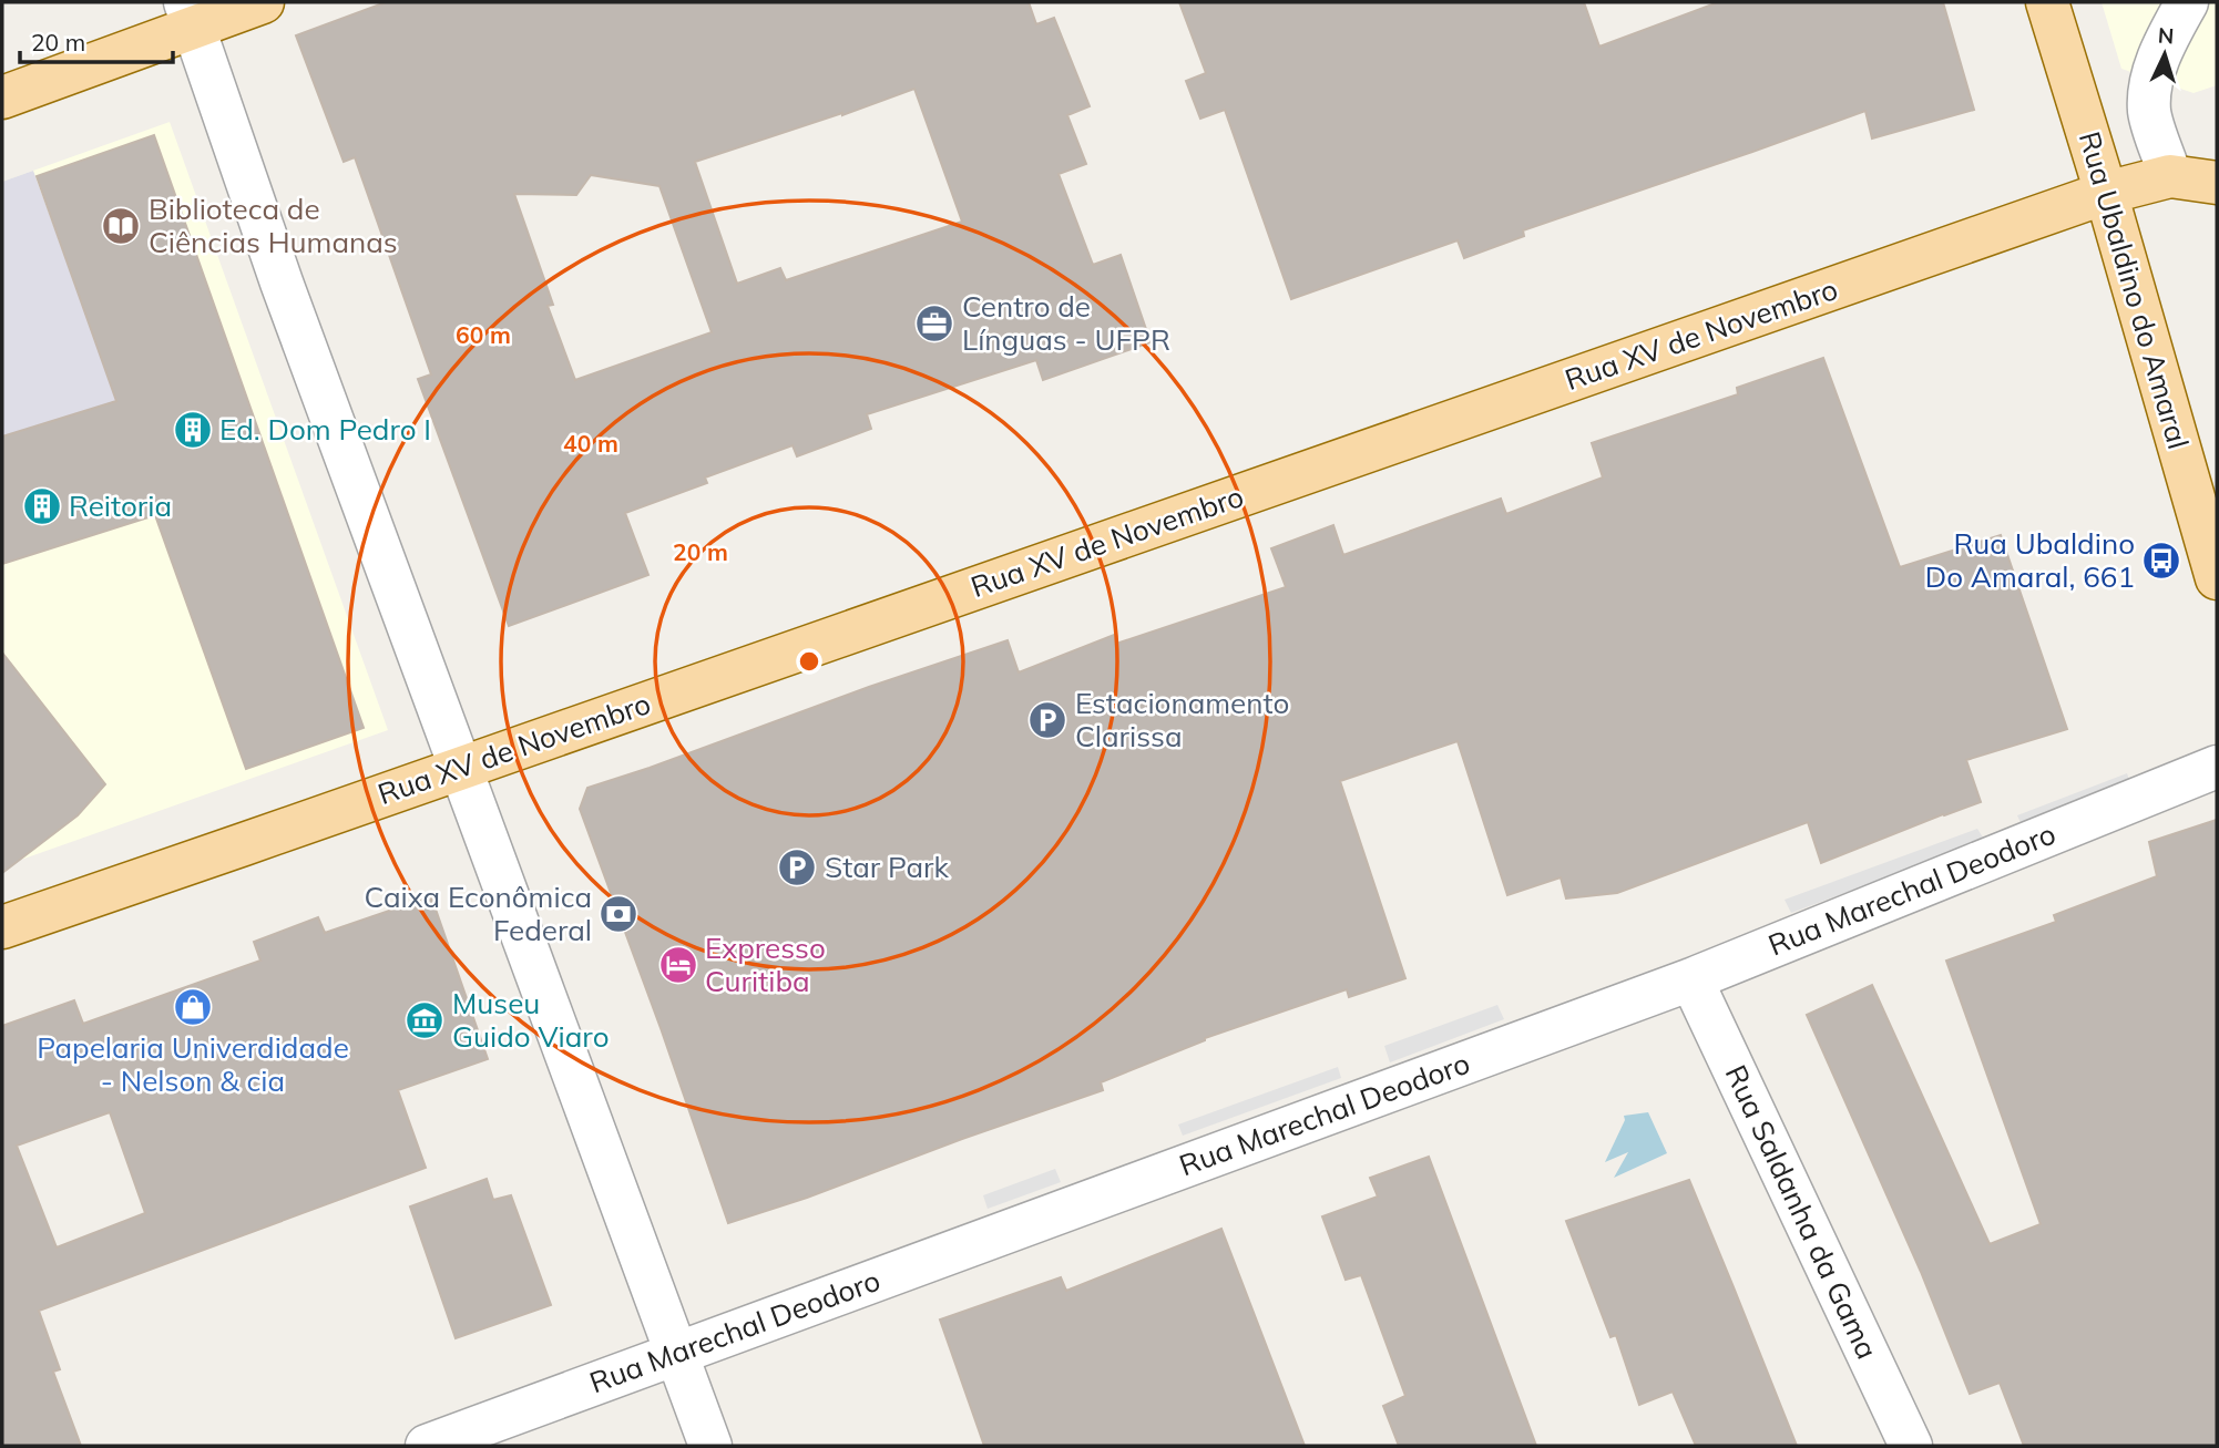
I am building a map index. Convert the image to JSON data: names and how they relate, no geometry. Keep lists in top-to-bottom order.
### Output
{
  "streets": {
    "main road": ["Rua Ubaldino do Amaral", "Rua XV de Novembro"],
    "street": ["Rua Marechal Deodoro", "Rua Saldanha da Gama"]
  },
  "crossings": [
    ["Rua Ubaldino do Amaral", "Rua XV de Novembro"],
    ["Rua Marechal Deodoro", "Rua Saldanha da Gama"]
  ],
  "places": {
    "library": ["Biblioteca de Ciências Humanas"],
    "office": ["Centro de Línguas - UFPR"],
    "building": ["Ed. Dom Pedro I", "Reitoria"],
    "bus stop": ["Rua Ubaldino Do Amaral, 661"],
    "parking": ["Estacionamento Clarissa", "Star Park"],
    "bank": ["Caixa Econômica Federal"],
    "hotel": ["Expresso Curitiba"],
    "shop": ["Papelaria Univerdidade - Nelson & cia"],
    "museum": ["Museu Guido Viaro"]
  },
  "scale_bar": "20 m",
  "north": "top",
  "rings": ["60 m", "40 m", "20 m"]
}
